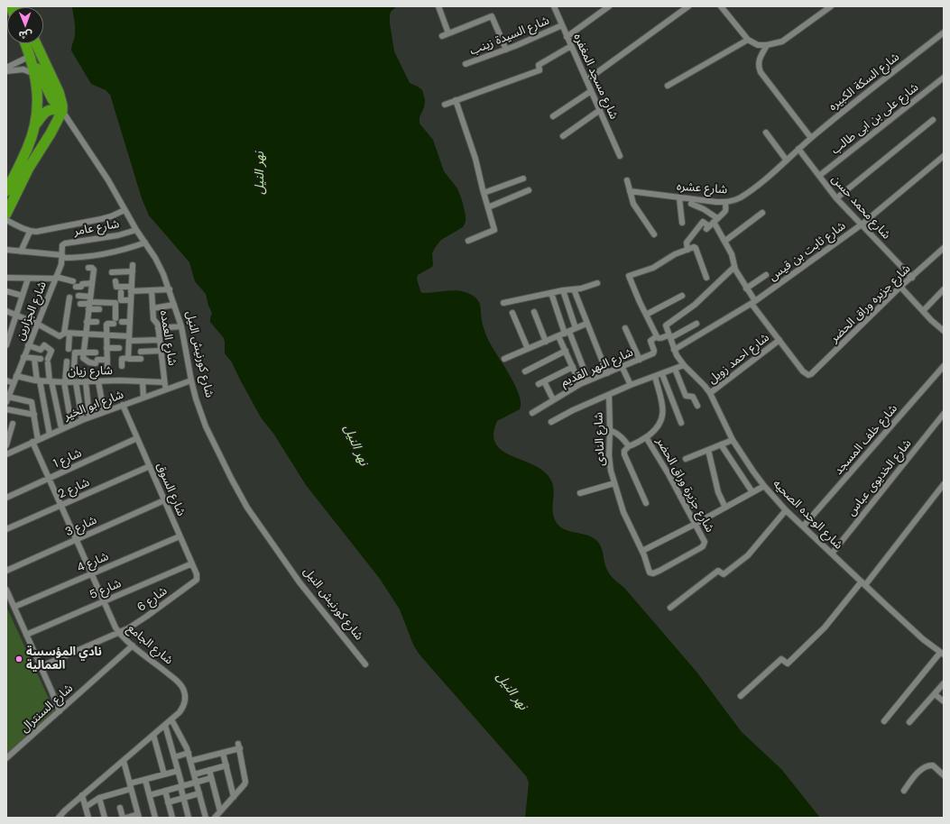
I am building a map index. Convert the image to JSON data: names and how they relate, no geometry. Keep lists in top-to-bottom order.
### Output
{
  "streets": {
    "highway": ["شارع كورنيش النيل"],
    "street": [
      "شارع السيدة زينب",
      "شارع مسجد المغفره",
      "شارع السكة الكبيره",
      "شارع على بن ابى طالب",
      "شارع عشره",
      "شارع محمد حسن",
      "شارع عامر",
      "شارع ثابت بن قيس",
      "شارع جزيره وراق الحضر",
      "شارع الجزارين",
      "شارع العمده",
      "شارع احمد زويل",
      "شارع النهر القديم",
      "شارع زيان",
      "شارع ابو الخير",
      "شارع النادى",
      "شارع خلف المسجد",
      "شارع 1",
      "شارع الخديوى عباس",
      "شارع جزيرة وراق الحضر",
      "شارع 2",
      "شارع السوق",
      "شارع الوحده الصحيه",
      "شارع 3",
      "شارع 4",
      "شارع 5",
      "شارع 6",
      "شارع الجامع",
      "شارع السنترال"
    ]
  },
  "crossings": [
    ["شارع السيدة زينب", "شارع مسجد المغفره"],
    ["شارع السكة الكبيره", "شارع عشره"],
    ["شارع السكة الكبيره", "شارع محمد حسن"],
    ["شارع على بن ابى طالب", "شارع محمد حسن"],
    ["شارع عشره", "شارع محمد حسن"],
    ["شارع محمد حسن", "شارع ثابت بن قيس"],
    ["شارع محمد حسن", "شارع جزيره وراق الحضر"],
    ["شارع عامر", "شارع الجزارين"],
    ["شارع عامر", "شارع كورنيش النيل"],
    ["شارع ثابت بن قيس", "شارع الوحده الصحيه"],
    ["شارع جزيره وراق الحضر", "شارع احمد زويل"],
    ["شارع الجزارين", "شارع زيان"],
    ["شارع العمده", "شارع زيان"],
    ["شارع العمده", "شارع ابو الخير"],
    ["شارع كورنيش النيل", "شارع ابو الخير"],
    ["شارع احمد زويل", "شارع الوحده الصحيه"],
    ["شارع ابو الخير", "شارع السوق"],
    ["شارع ابو الخير", "شارع الجامع"],
    ["شارع النادى", "شارع جزيرة وراق الحضر"],
    ["شارع خلف المسجد", "شارع الوحده الصحيه"],
    ["شارع 1", "شارع السوق"],
    ["شارع 1", "شارع الجامع"],
    ["شارع الخديوى عباس", "شارع الوحده الصحيه"],
    ["شارع 2", "شارع السوق"],
    ["شارع 2", "شارع الجامع"],
    ["شارع السوق", "شارع 3"],
    ["شارع السوق", "شارع 4"],
    ["شارع السوق", "شارع 5"],
    ["شارع السوق", "شارع 6"],
    ["شارع 3", "شارع الجامع"],
    ["شارع 4", "شارع الجامع"],
    ["شارع 5", "شارع الجامع"],
    ["شارع 6", "شارع الجامع"],
    ["شارع الجامع", "شارع السنترال"]
  ],
  "water": ["نهر النيل"],
  "places": ["نادي المؤسسة العمالية"],
  "north": "bottom"
}
